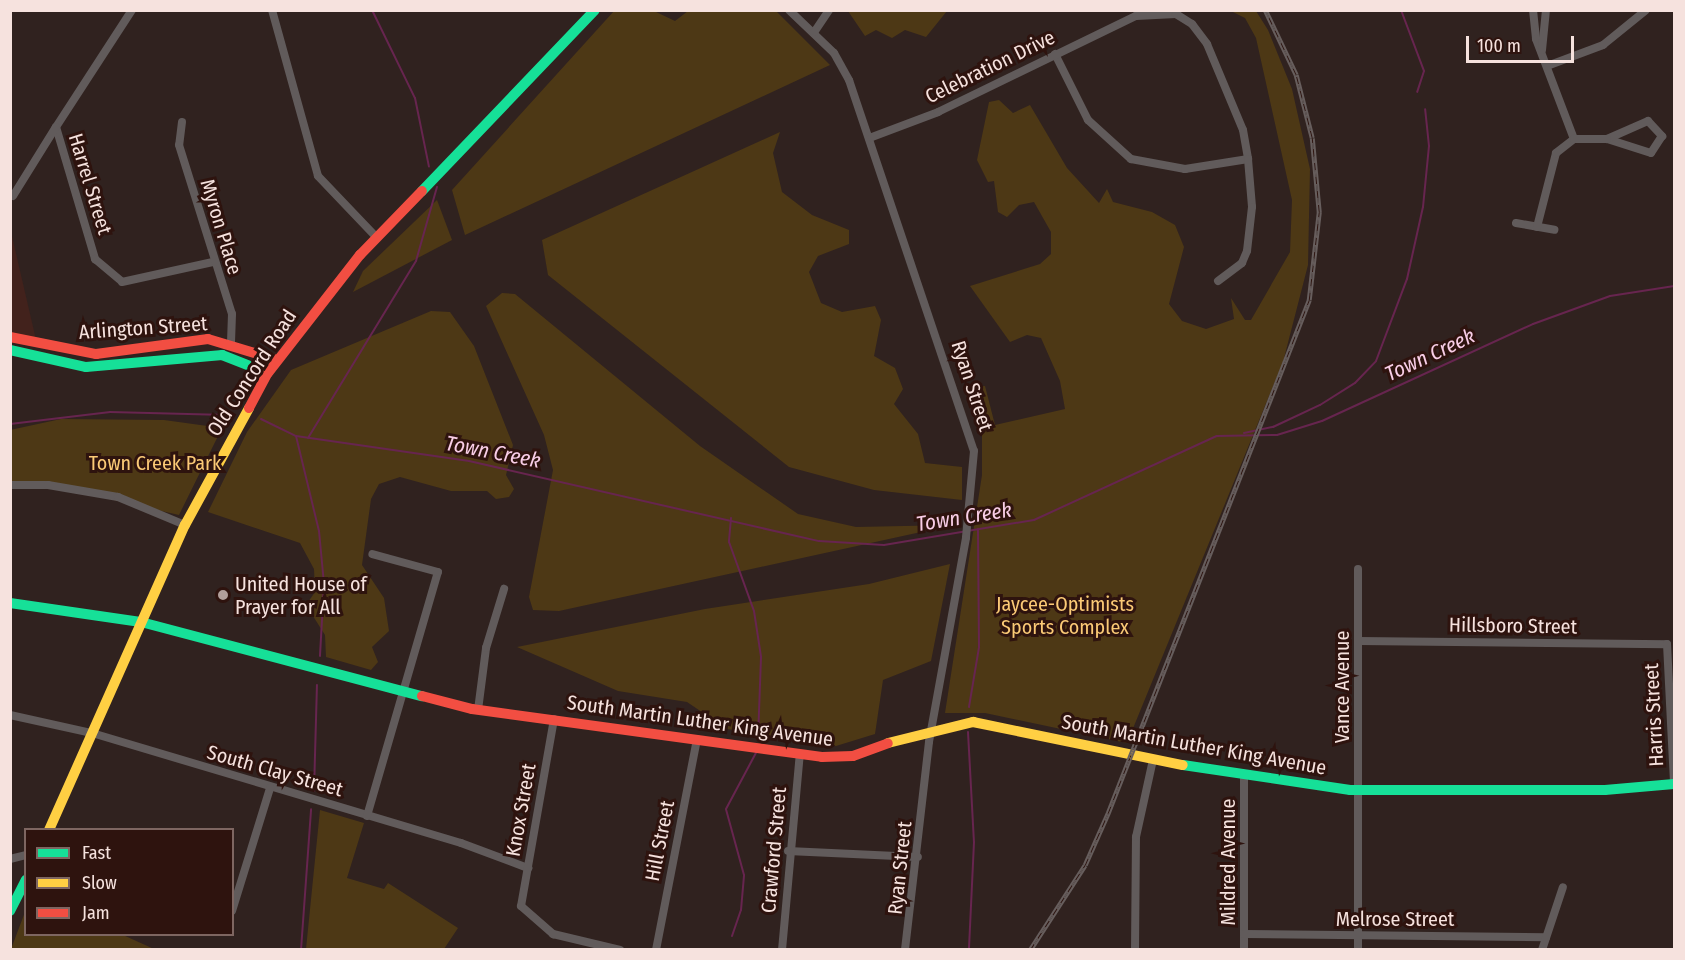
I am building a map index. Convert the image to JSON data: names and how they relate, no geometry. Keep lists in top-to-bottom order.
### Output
{
  "streets": {
    "street": [
      "Celebration Drive",
      "Harrel Street",
      "Myron Place",
      "Arlington Street",
      "Old Concord Road",
      "Ryan Street",
      "Hillsboro Street",
      "Vance Avenue",
      "Harris Street",
      "South Martin Luther King Avenue",
      "South Clay Street",
      "Knox Street",
      "Hill Street",
      "Crawford Street",
      "Mildred Avenue",
      "Melrose Street"
    ]
  },
  "crossings": [
    ["Celebration Drive", "Ryan Street"],
    ["Harrel Street", "Myron Place"],
    ["Myron Place", "Arlington Street"],
    ["Arlington Street", "Old Concord Road"],
    ["Old Concord Road", "South Martin Luther King Avenue"],
    ["Old Concord Road", "South Clay Street"],
    ["Ryan Street", "South Martin Luther King Avenue"],
    ["Hillsboro Street", "Vance Avenue"],
    ["Hillsboro Street", "Harris Street"],
    ["Vance Avenue", "South Martin Luther King Avenue"],
    ["Vance Avenue", "Melrose Street"],
    ["Harris Street", "South Martin Luther King Avenue"],
    ["South Martin Luther King Avenue", "Knox Street"],
    ["South Martin Luther King Avenue", "Hill Street"],
    ["South Martin Luther King Avenue", "Crawford Street"],
    ["South Martin Luther King Avenue", "Mildred Avenue"],
    ["South Clay Street", "Knox Street"],
    ["Mildred Avenue", "Melrose Street"]
  ],
  "water": ["Town Creek"],
  "parks": ["Town Creek Park", "Jaycee-Optimists Sports Complex"],
  "places": ["United House of Prayer for All"],
  "legend": ["Fast", "Slow", "Jam"],
  "scale_bar": "100 m"
}
